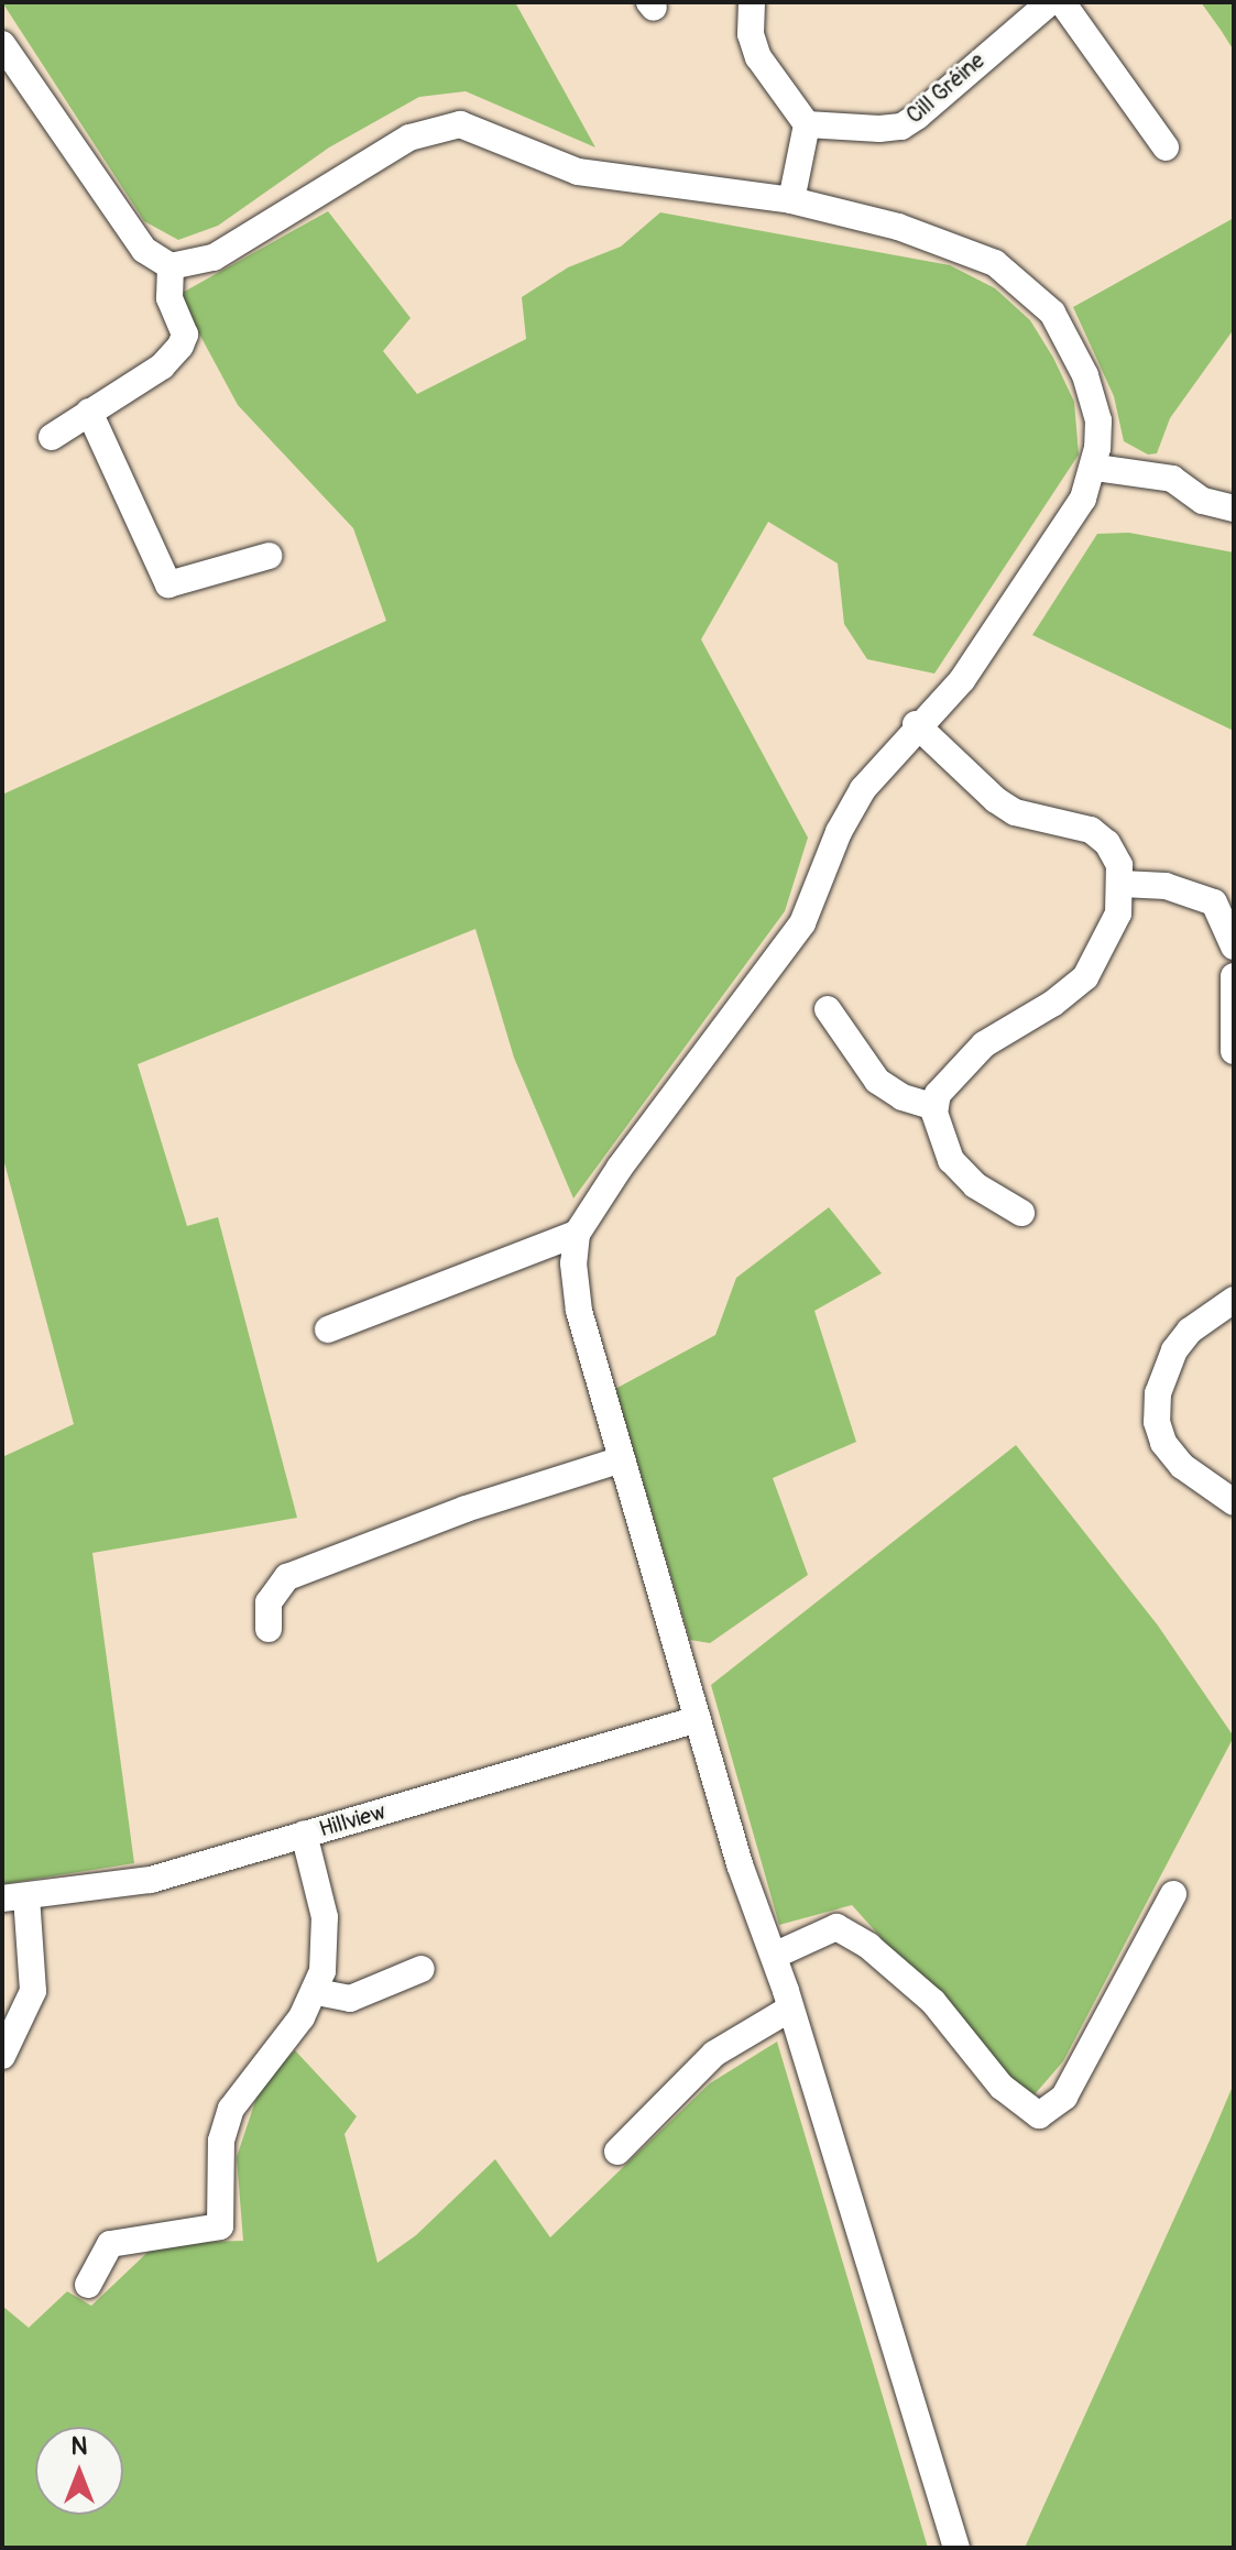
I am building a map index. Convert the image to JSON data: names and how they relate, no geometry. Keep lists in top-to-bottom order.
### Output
{
  "streets": {
    "street": ["Cill Gréine", "Hillview"]
  },
  "north": "top"
}
